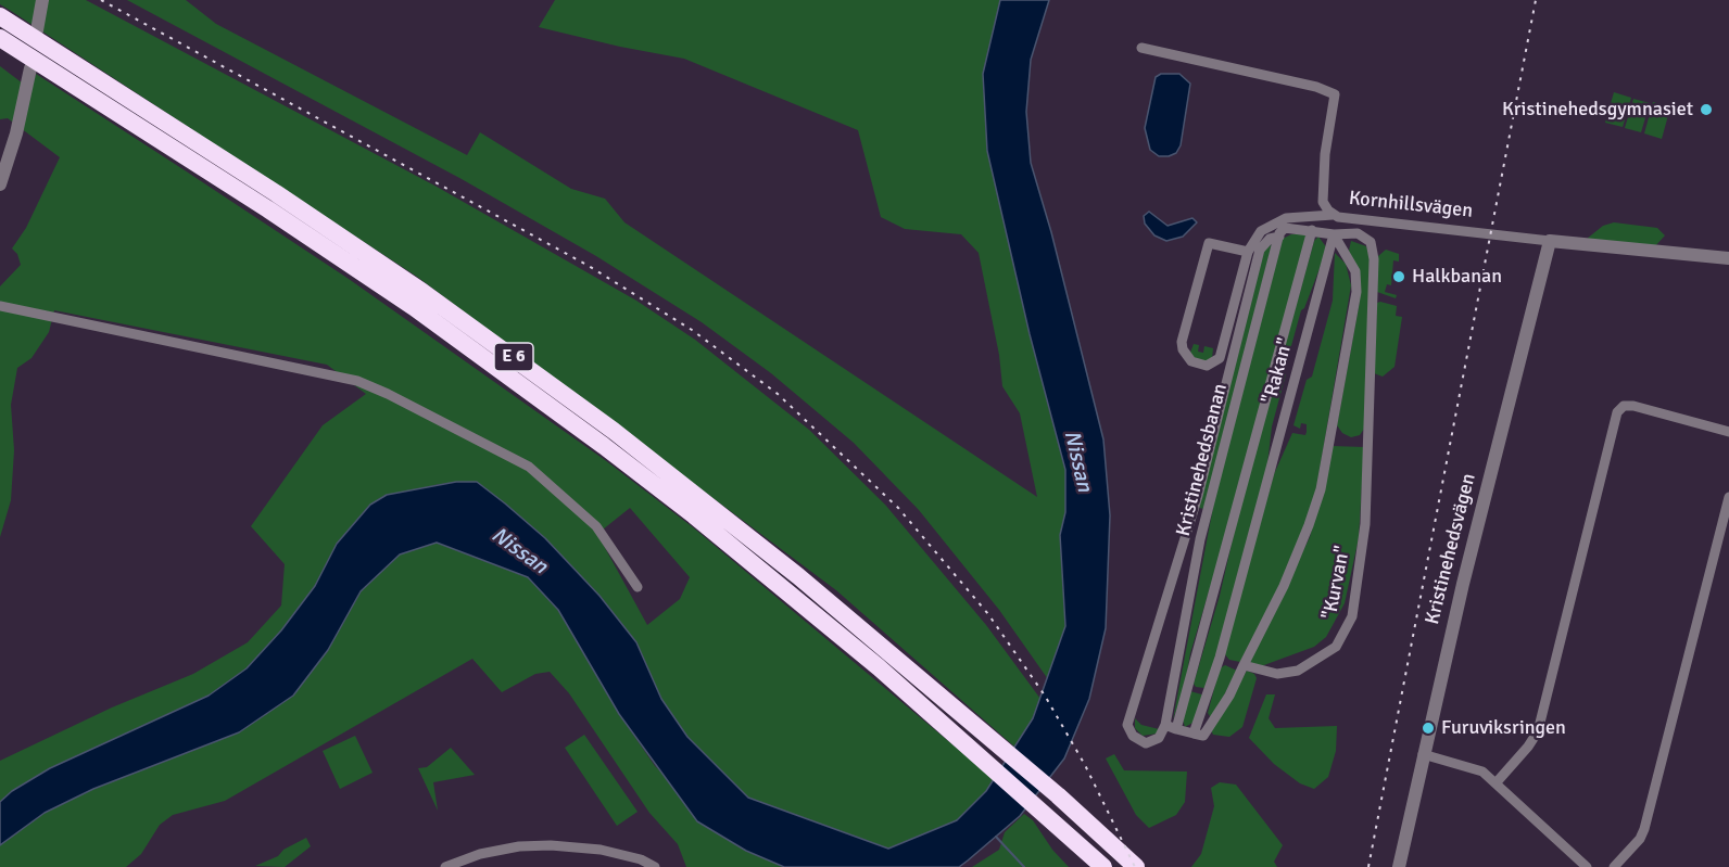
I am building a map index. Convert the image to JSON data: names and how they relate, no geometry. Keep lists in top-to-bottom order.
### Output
{
  "streets": {
    "highway": ["E 6"],
    "street": [
      "Kornhillsvägen",
      "\"Rakan\"",
      "Kristinehedsbanan",
      "Kristinehedsvägen",
      "\"Kurvan\""
    ]
  },
  "crossings": [
    ["Kornhillsvägen", "Kristinehedsvägen"],
    ["\"Rakan\"", "\"Kurvan\""]
  ],
  "water": ["Nissan"],
  "places": ["Kristinehedsgymnasiet", "Halkbanan", "Furuviksringen"]
}
